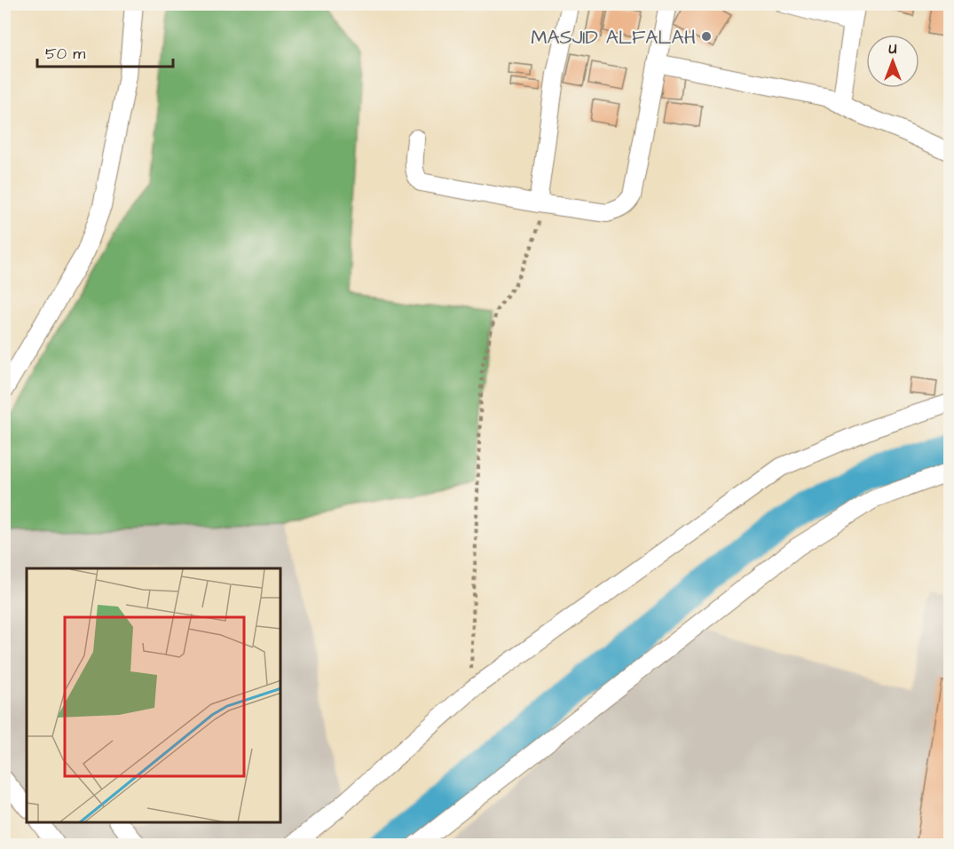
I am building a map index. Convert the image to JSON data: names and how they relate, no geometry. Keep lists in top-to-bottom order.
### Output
{
  "places": ["MASJID ALFALAH"],
  "scale_bar": "50 m",
  "north": "top"
}
